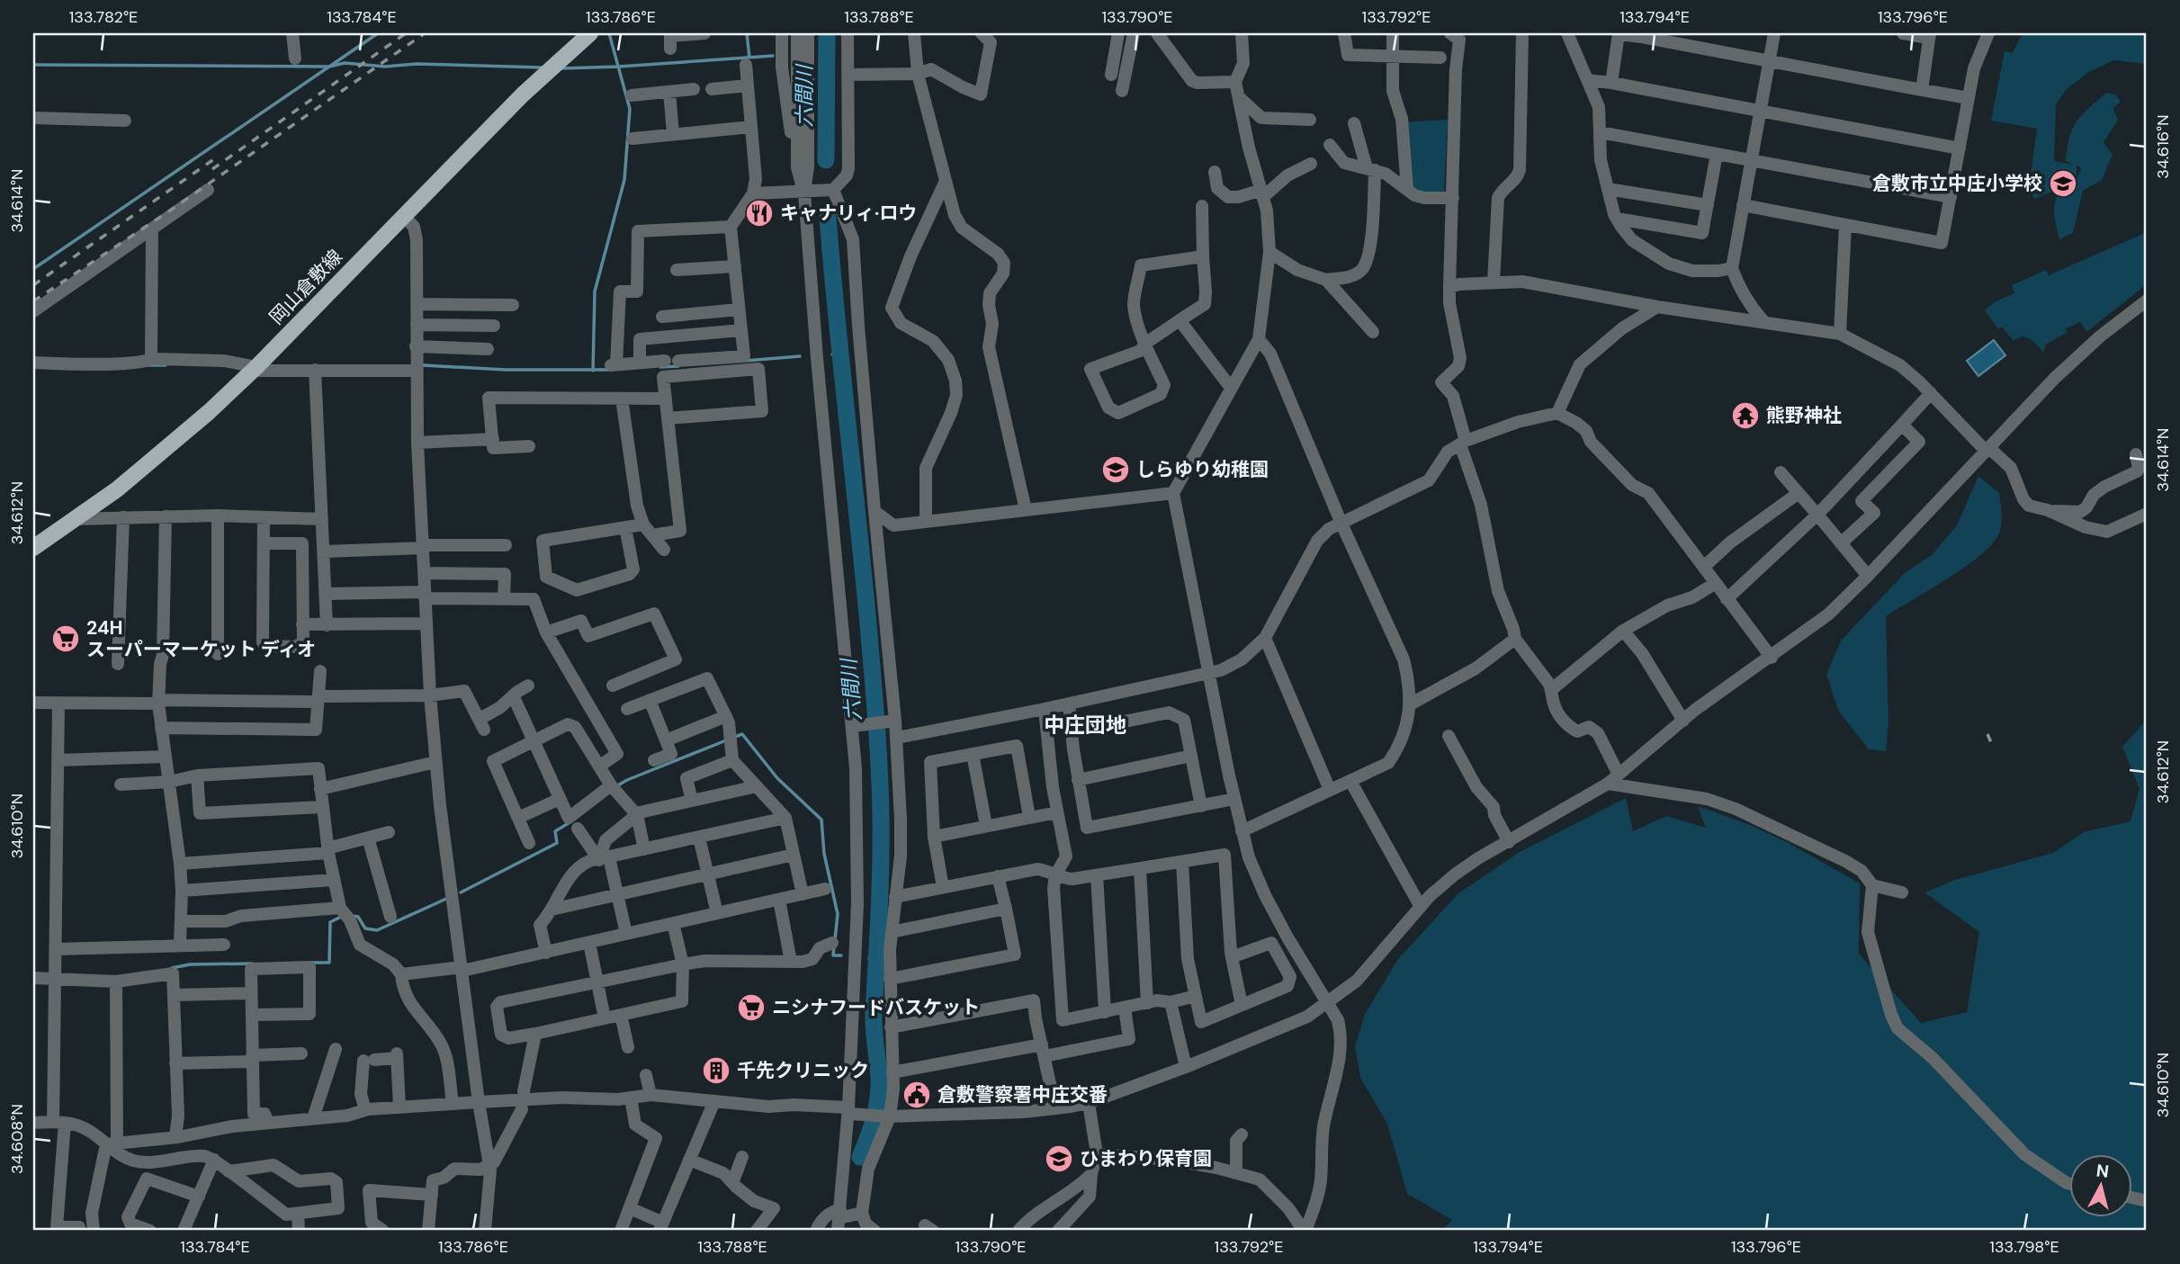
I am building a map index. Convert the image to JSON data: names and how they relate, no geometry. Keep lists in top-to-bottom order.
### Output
{
  "streets": {
    "main road": ["岡山倉敷線"]
  },
  "districts": ["中庄団地"],
  "water": ["六間川"],
  "places": {
    "school or university": ["倉敷市立中庄小学校", "しらゆり幼稚園", "ひまわり保育園"],
    "restaurant": ["キャナリィ·ロウ"],
    "temple": ["熊野神社"],
    "supermarket": ["24H スーパーマーケット ディオ", "ニシナフードバスケット"],
    "building": ["千先クリニック"],
    "public building": ["倉敷警察署中庄交番"]
  },
  "north": "top",
  "coordinates": [
    "133.782°E",
    "133.784°E",
    "133.786°E",
    "133.788°E",
    "133.790°E",
    "133.792°E",
    "133.794°E",
    "133.796°E",
    "34.616°N",
    "34.614°N",
    "34.612°N",
    "34.610°N",
    "34.608°N",
    "133.798°E"
  ]
}
